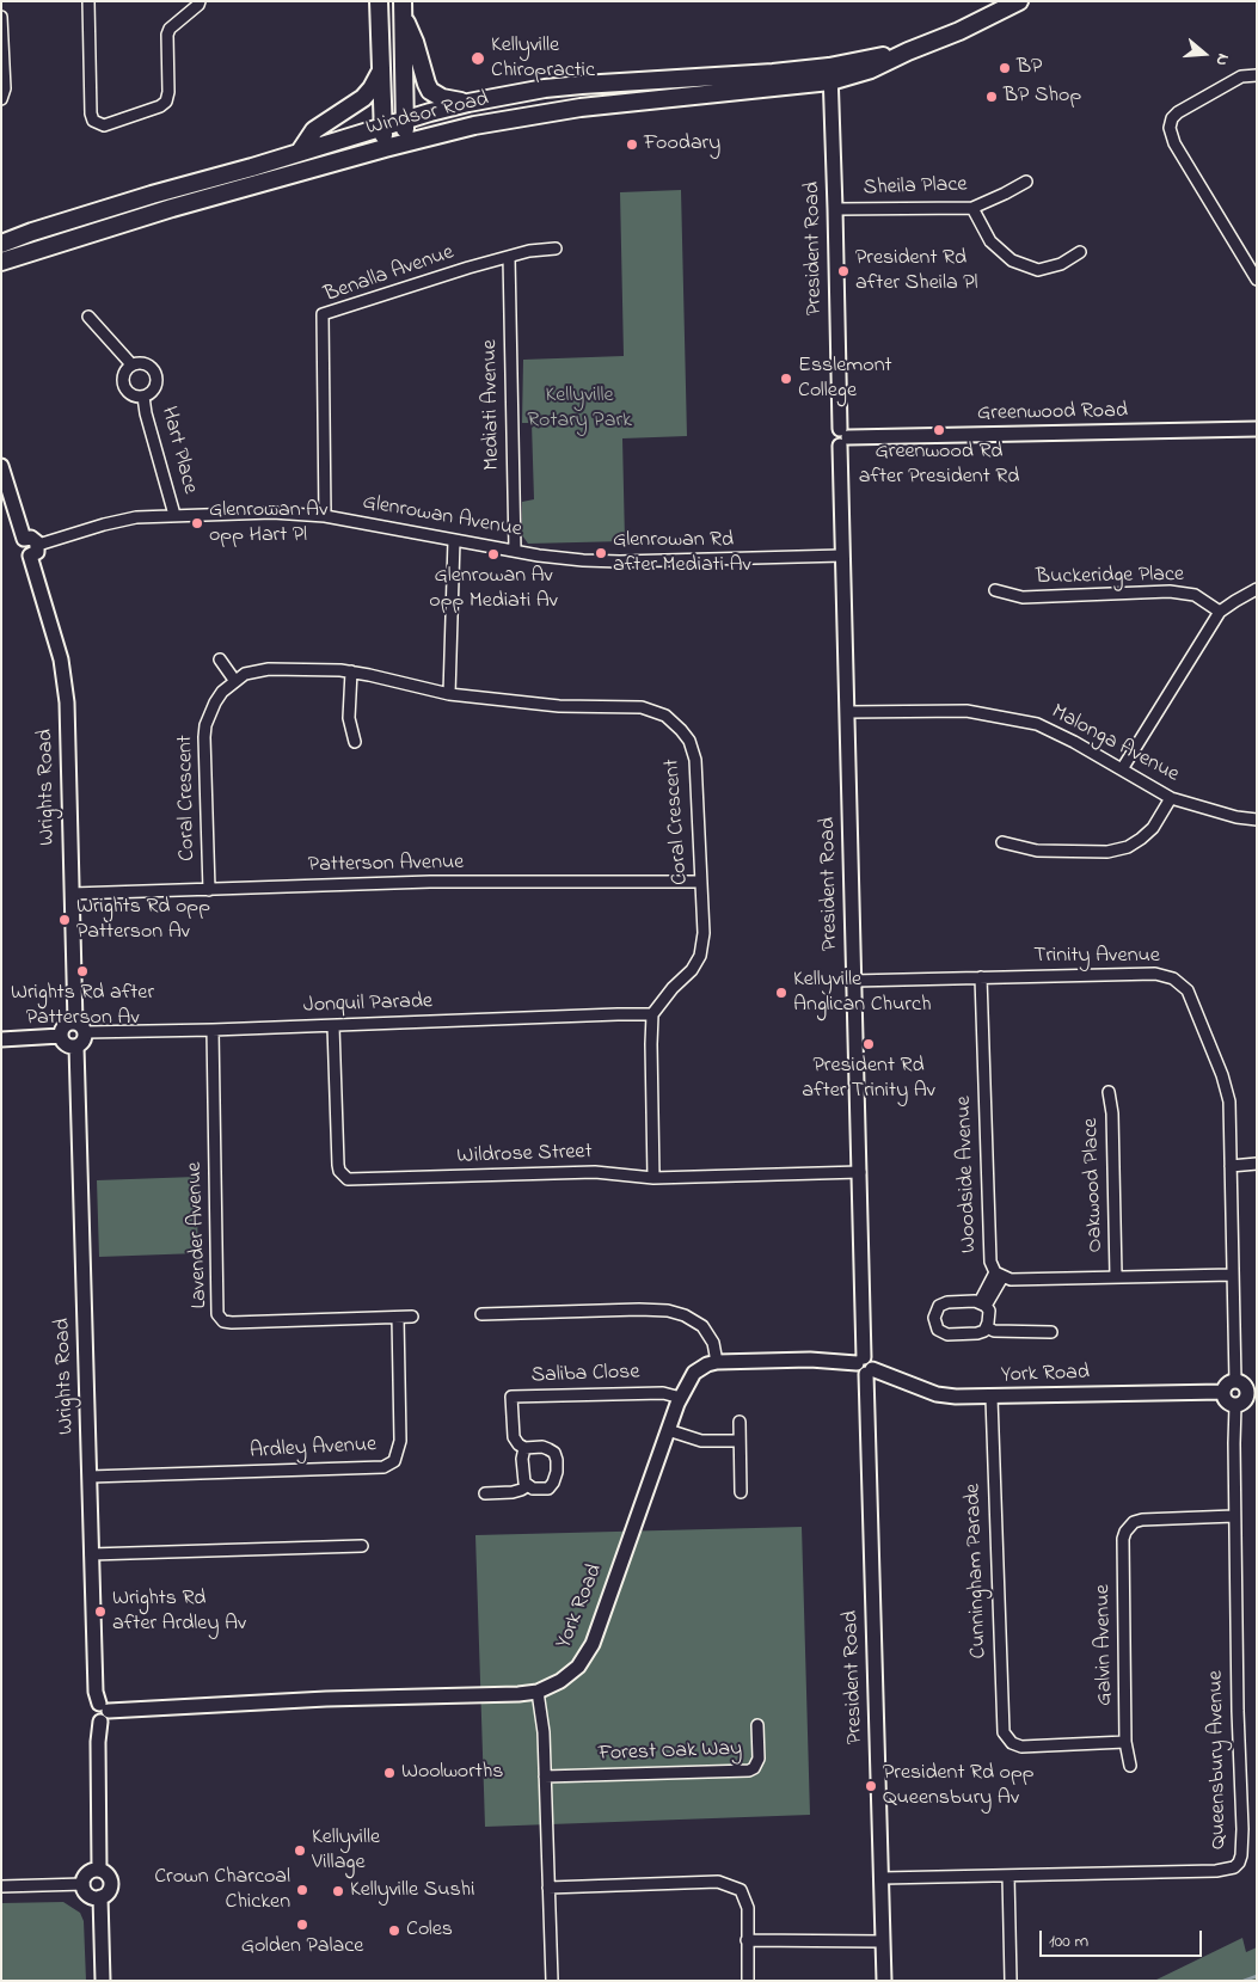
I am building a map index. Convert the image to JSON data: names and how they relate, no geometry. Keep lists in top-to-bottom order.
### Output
{
  "streets": {
    "main road": ["Windsor Road"],
    "street": [
      "Sheila Place",
      "President Road",
      "Benalla Avenue",
      "Mediati Avenue",
      "Greenwood Road",
      "Hart Place",
      "Glenrowan Avenue",
      "Buckeridge Place",
      "Malonga Avenue",
      "Wrights Road",
      "Coral Crescent",
      "Patterson Avenue",
      "Trinity Avenue",
      "Jonquil Parade",
      "Wildrose Street",
      "Woodside Avenue",
      "Oakwood Place",
      "Lavender Avenue",
      "Saliba Close",
      "York Road",
      "Ardley Avenue",
      "Cunningham Parade",
      "Galvin Avenue",
      "Forest Oak Way",
      "Queensbury Avenue"
    ]
  },
  "crossings": [
    ["Windsor Road", "President Road"],
    ["Sheila Place", "President Road"],
    ["President Road", "Greenwood Road"],
    ["President Road", "Glenrowan Avenue"],
    ["President Road", "Malonga Avenue"],
    ["President Road", "Trinity Avenue"],
    ["President Road", "Wildrose Street"],
    ["President Road", "York Road"],
    ["President Road", "Queensbury Avenue"],
    ["Benalla Avenue", "Mediati Avenue"],
    ["Benalla Avenue", "Glenrowan Avenue"],
    ["Mediati Avenue", "Glenrowan Avenue"],
    ["Hart Place", "Glenrowan Avenue"],
    ["Glenrowan Avenue", "Wrights Road"],
    ["Wrights Road", "Patterson Avenue"],
    ["Wrights Road", "Jonquil Parade"],
    ["Wrights Road", "York Road"],
    ["Wrights Road", "Ardley Avenue"],
    ["Coral Crescent", "Patterson Avenue"],
    ["Coral Crescent", "Jonquil Parade"],
    ["Trinity Avenue", "Woodside Avenue"],
    ["Trinity Avenue", "York Road"],
    ["Trinity Avenue", "Queensbury Avenue"],
    ["Jonquil Parade", "Wildrose Street"],
    ["Jonquil Parade", "Lavender Avenue"],
    ["Lavender Avenue", "Ardley Avenue"],
    ["Saliba Close", "York Road"],
    ["York Road", "Cunningham Parade"],
    ["York Road", "Queensbury Avenue"],
    ["Cunningham Parade", "Galvin Avenue"],
    ["Galvin Avenue", "Queensbury Avenue"]
  ],
  "parks": ["Kellyville Rotary Park"],
  "places": [
    "Kellyville Chiropractic",
    "BP",
    "BP Shop",
    "Foodary",
    "President Rd after Sheila Pl",
    "Esslemont College",
    "Greenwood Rd after President Rd",
    "Glenrowan Av opp Hart Pl",
    "Glenrowan Rd after Mediati Av",
    "Glenrowan Av opp Mediati Av",
    "Wrights Rd opp Patterson Av",
    "Wrights Rd after Patterson Av",
    "Kellyville Anglican Church",
    "President Rd after Trinity Av",
    "Wrights Rd after Ardley Av",
    "Woolworths",
    "President Rd opp Queensbury Av",
    "Kellyville Village",
    "Crown Charcoal Chicken",
    "Kellyville Sushi",
    "Golden Palace",
    "Coles"
  ],
  "scale_bar": "100 m",
  "north": "right"
}
